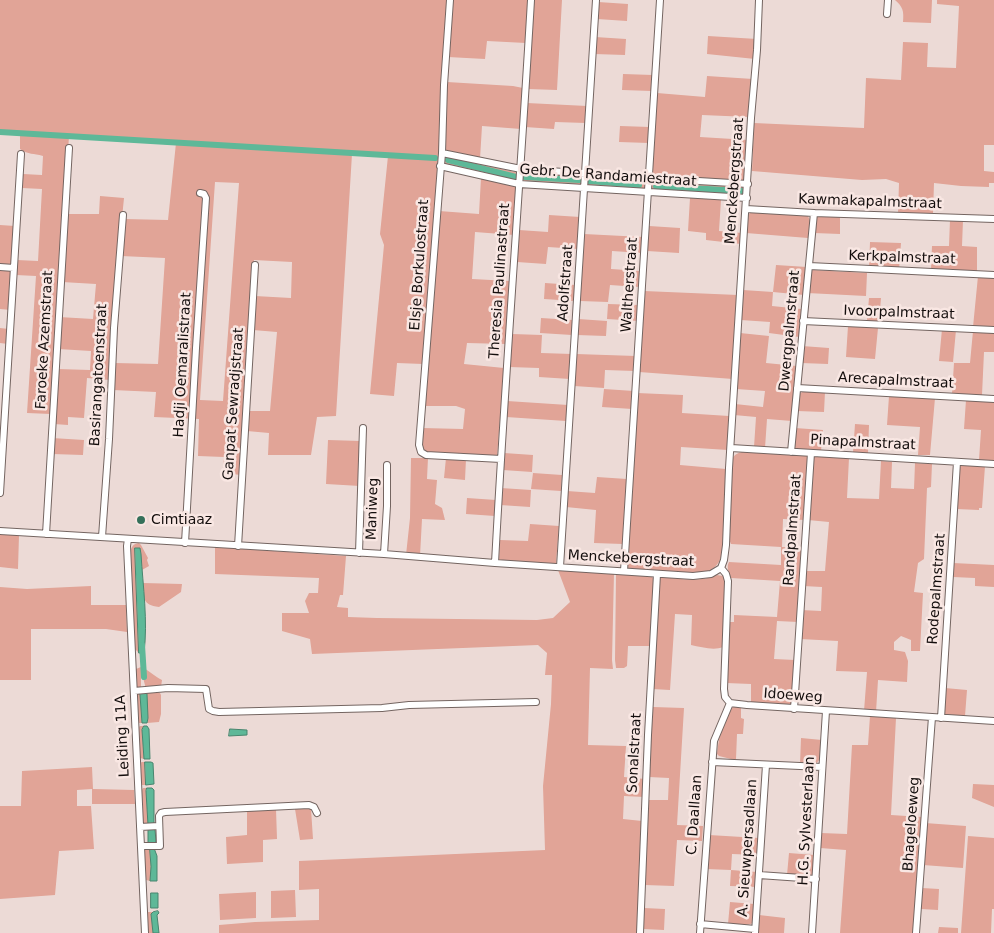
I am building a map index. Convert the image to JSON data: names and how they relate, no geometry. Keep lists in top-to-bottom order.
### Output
{
  "streets": {
    "street": [
      "Gebr. De Randamiestraat",
      "Menckebergstraat",
      "Kawmakapalmstraat",
      "Kerkpalmstraat",
      "Elsje Borkulostraat",
      "Theresia Paulinastraat",
      "Adolfstraat",
      "Waltherstraat",
      "Ivoorpalmstraat",
      "Dwergpalmstraat",
      "Faroeke Azemstraat",
      "Hadji Oemaralistraat",
      "Basirangatoenstraat",
      "Arecapalmstraat",
      "Ganpat Sewradjstraat",
      "Pinapalmstraat",
      "Maniweg",
      "Randpalmstraat",
      "Rodepalmstraat",
      "Idoeweg",
      "Leiding 11A",
      "Sonalstraat",
      "C. Daallaan",
      "H.G. Sylvesterlaan",
      "Bhageloeweg",
      "A. Sieuwpersadlaan"
    ]
  },
  "crossings": [
    ["Gebr. De Randamiestraat", "Menckebergstraat"],
    ["Gebr. De Randamiestraat", "Elsje Borkulostraat"],
    ["Gebr. De Randamiestraat", "Theresia Paulinastraat"],
    ["Gebr. De Randamiestraat", "Adolfstraat"],
    ["Gebr. De Randamiestraat", "Waltherstraat"],
    ["Menckebergstraat", "Kawmakapalmstraat"],
    ["Menckebergstraat", "Theresia Paulinastraat"],
    ["Menckebergstraat", "Adolfstraat"],
    ["Menckebergstraat", "Waltherstraat"],
    ["Menckebergstraat", "Faroeke Azemstraat"],
    ["Menckebergstraat", "Hadji Oemaralistraat"],
    ["Menckebergstraat", "Basirangatoenstraat"],
    ["Menckebergstraat", "Ganpat Sewradjstraat"],
    ["Menckebergstraat", "Pinapalmstraat"],
    ["Menckebergstraat", "Maniweg"],
    ["Menckebergstraat", "Leiding 11A"],
    ["Menckebergstraat", "Sonalstraat"],
    ["Kawmakapalmstraat", "Dwergpalmstraat"],
    ["Kerkpalmstraat", "Dwergpalmstraat"],
    ["Elsje Borkulostraat", "Theresia Paulinastraat"],
    ["Ivoorpalmstraat", "Dwergpalmstraat"],
    ["Dwergpalmstraat", "Arecapalmstraat"],
    ["Dwergpalmstraat", "Pinapalmstraat"],
    ["Pinapalmstraat", "Randpalmstraat"],
    ["Pinapalmstraat", "Rodepalmstraat"],
    ["Randpalmstraat", "Idoeweg"],
    ["Rodepalmstraat", "Idoeweg"],
    ["Idoeweg", "C. Daallaan"],
    ["Idoeweg", "H.G. Sylvesterlaan"],
    ["Idoeweg", "Bhageloeweg"]
  ],
  "places": ["Cimtiaaz"]
}
